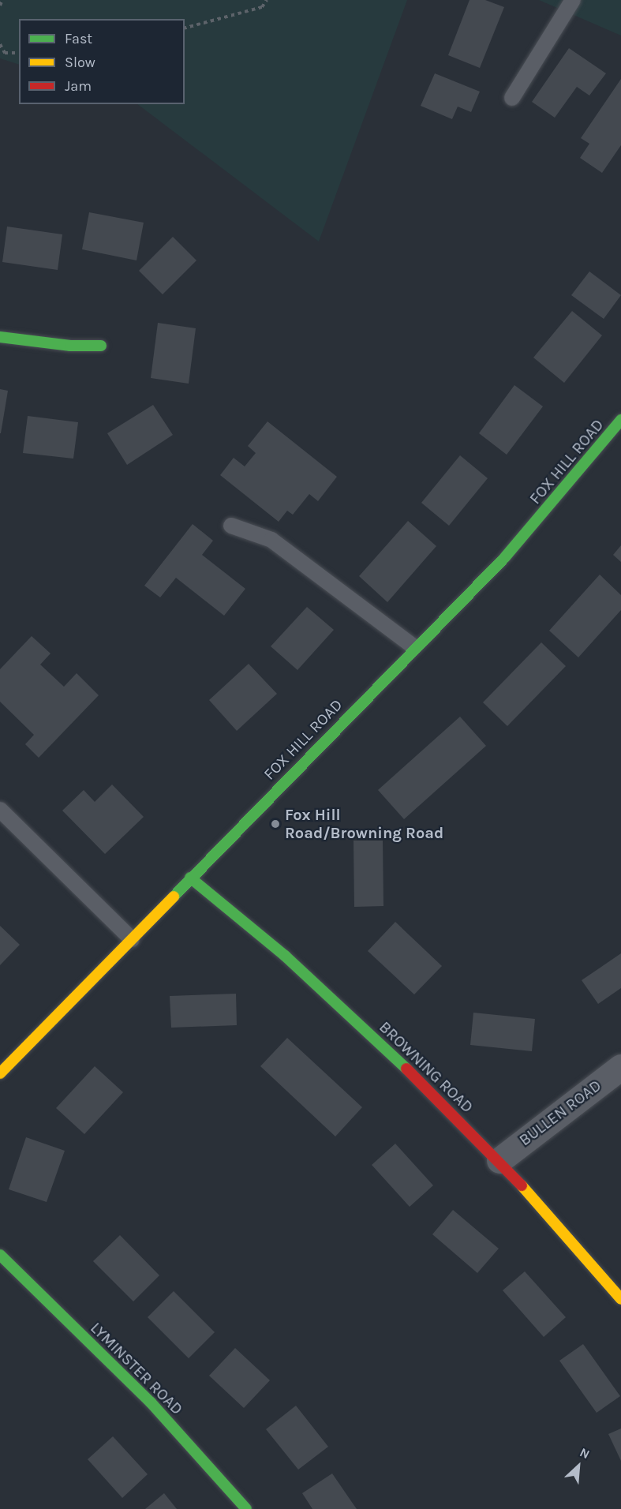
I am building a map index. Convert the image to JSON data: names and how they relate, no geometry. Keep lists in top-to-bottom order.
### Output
{
  "streets": {
    "street": [
      "FOX HILL ROAD",
      "BROWNING ROAD",
      "BULLEN ROAD",
      "LYMINSTER ROAD"
    ]
  },
  "crossings": [
    ["FOX HILL ROAD", "BROWNING ROAD"],
    ["BROWNING ROAD", "BULLEN ROAD"]
  ],
  "places": ["Fox Hill Road/Browning Road"],
  "legend": ["Fast", "Slow", "Jam"],
  "north": "top right"
}
